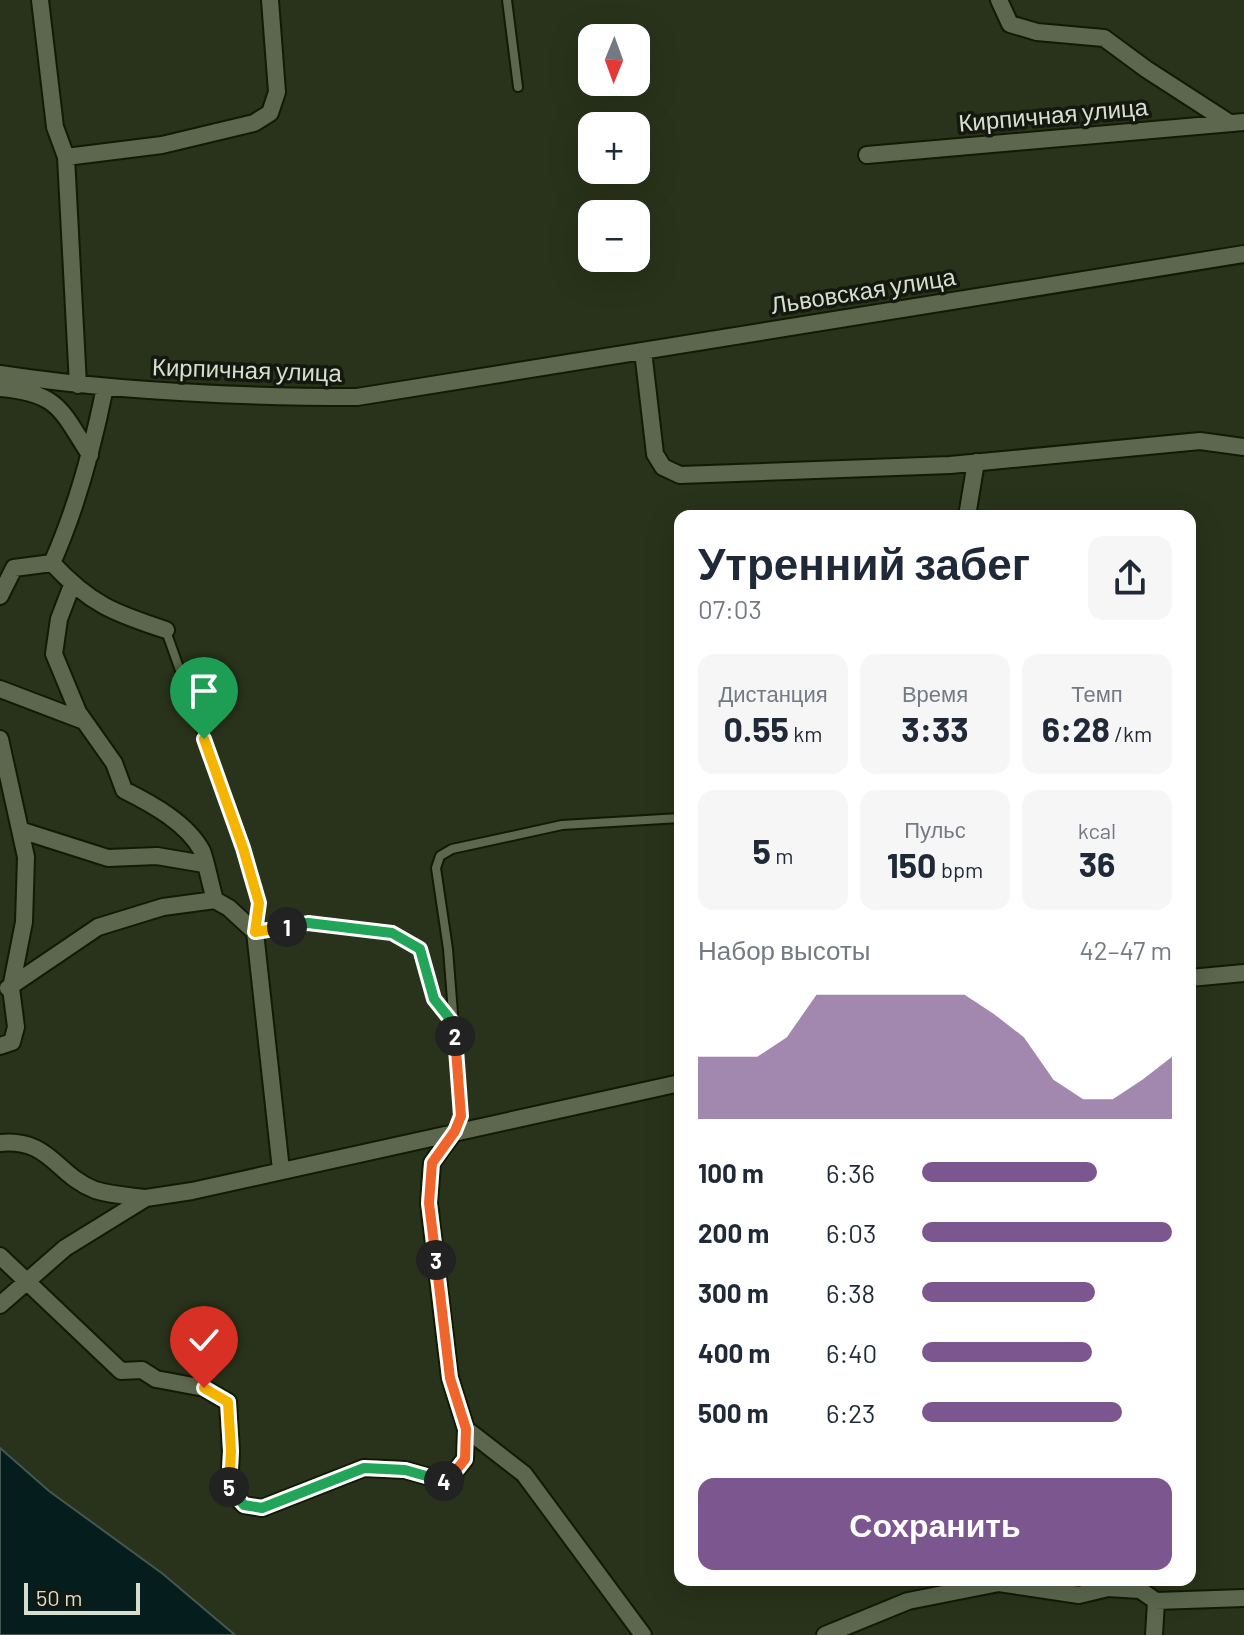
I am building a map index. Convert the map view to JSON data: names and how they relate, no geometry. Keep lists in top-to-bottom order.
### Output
{
  "streets": {
    "street": ["Кирпичная улица", "Львовская улица"]
  },
  "crossings": [
    ["Кирпичная улица", "Львовская улица"]
  ],
  "scale_bar": "50 m",
  "north": "bottom",
  "page": {
    "map_buttons": ["+", "−"],
    "heading": ["Утренний забег", "07:03"],
    "stats": [
      ["Дистанция", "0.55 km"],
      ["Время", "3:33"],
      ["Темп", "6:28 /km"],
      ["5 m"],
      ["Пульс", "150 bpm"],
      ["kcal", "36"]
    ],
    "pins": [
      "1",
      "2",
      "3",
      "4",
      "5"
    ],
    "chart": ["Набор высоты", "42–47 m"],
    "list": [
      {
        "name": "100 m",
        "note": "6:36"
      },
      {
        "name": "200 m",
        "note": "6:03"
      },
      {
        "name": "300 m",
        "note": "6:38"
      },
      {
        "name": "400 m",
        "note": "6:40"
      },
      {
        "name": "500 m",
        "note": "6:23"
      }
    ],
    "buttons": "Сохранить",
    "scale": "50 m"
  }
}
